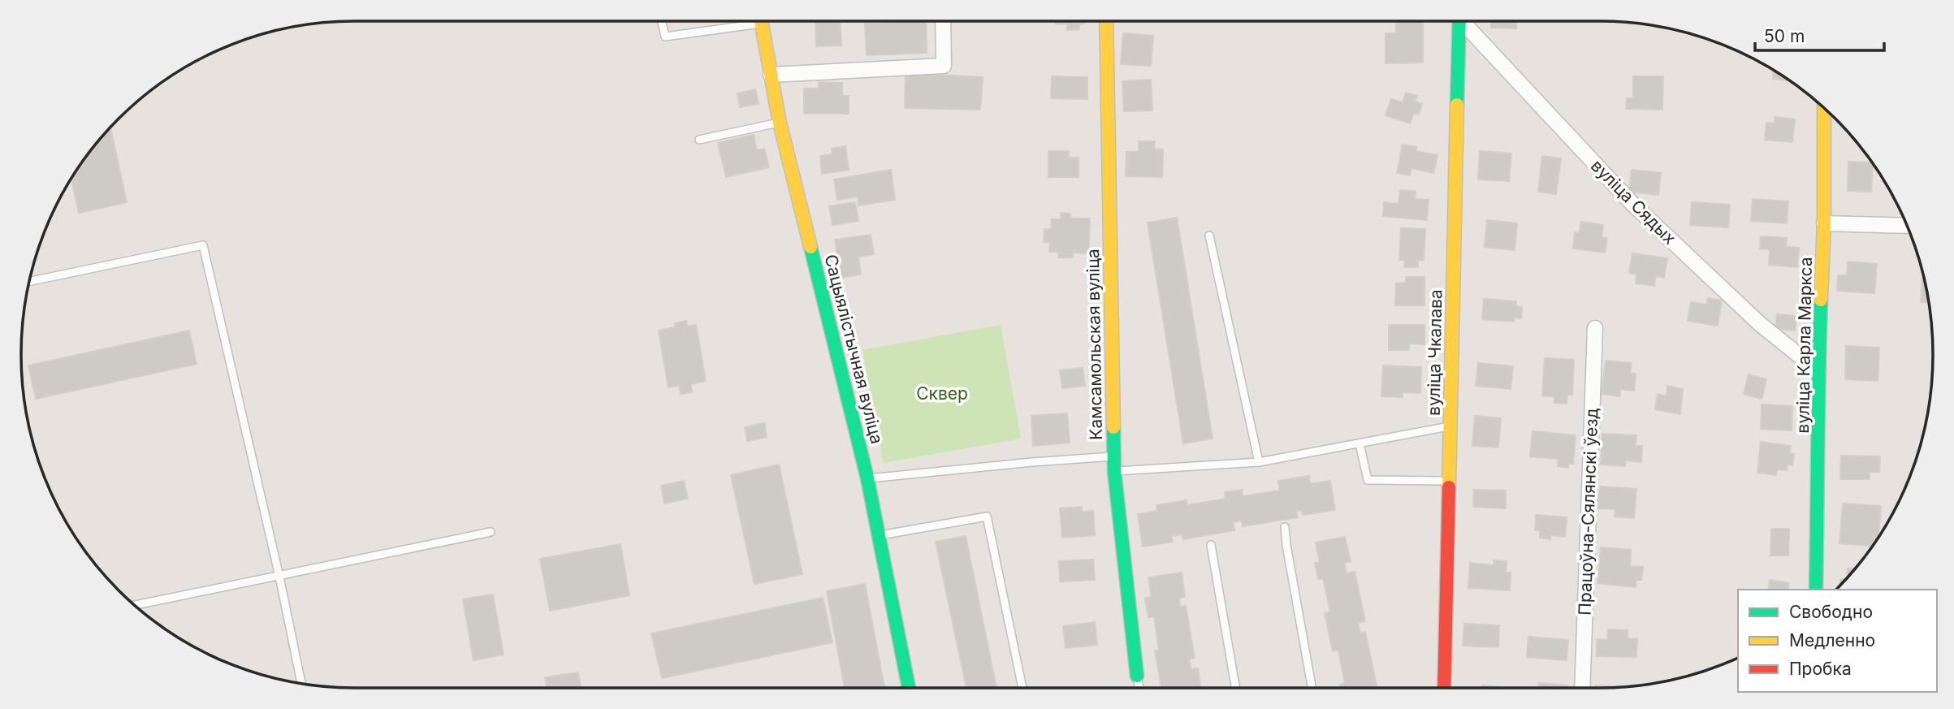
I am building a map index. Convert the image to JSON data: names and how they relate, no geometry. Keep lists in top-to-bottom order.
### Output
{
  "streets": {
    "street": [
      "вуліца Сядых",
      "Камсамольская вуліца",
      "вуліца Карла Маркса",
      "Сацыялістычная вуліца",
      "вуліца Чкалава",
      "Працоўна-Сялянскі ўезд"
    ]
  },
  "crossings": [
    ["вуліца Сядых", "вуліца Карла Маркса"]
  ],
  "parks": ["Сквер"],
  "legend": ["Свободно", "Медленно", "Пробка"],
  "scale_bar": "50 m"
}
